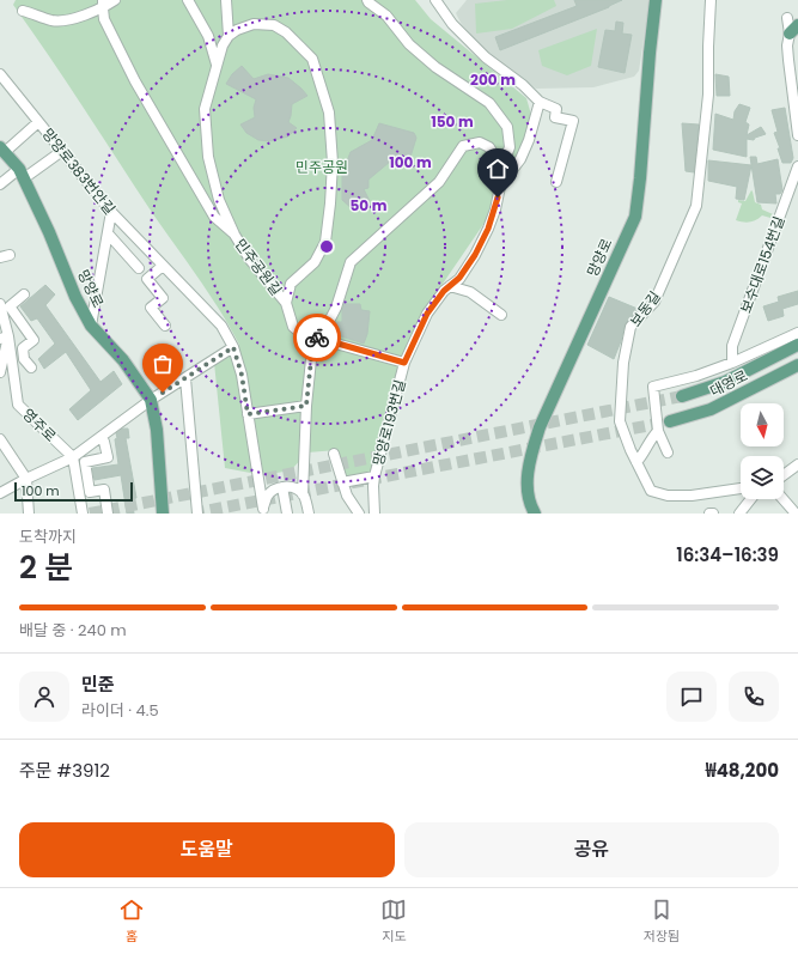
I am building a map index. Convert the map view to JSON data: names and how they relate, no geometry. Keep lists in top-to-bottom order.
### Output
{
  "streets": {
    "main road": ["망양로", "대영로"],
    "street": [
      "망양로383번안길",
      "보수대로154번길",
      "민주공원길",
      "보동길",
      "망양로193번길",
      "영주로"
    ]
  },
  "parks": ["민주공원"],
  "scale_bar": "100 m",
  "north": "bottom",
  "page": {
    "scale": "100 m",
    "heading": ["2 분", "도착까지", "16:34–16:39"],
    "panel": [
      "민준",
      "라이더 · 4.5",
      "주문 #3912",
      "₩48,200"
    ],
    "bar": "배달 중 · 240 m",
    "buttons": ["도움말", "공유"],
    "tabs": ["홈", "지도", "저장됨"]
  },
  "rings": [
    "200 m",
    "150 m",
    "100 m",
    "50 m"
  ]
}
